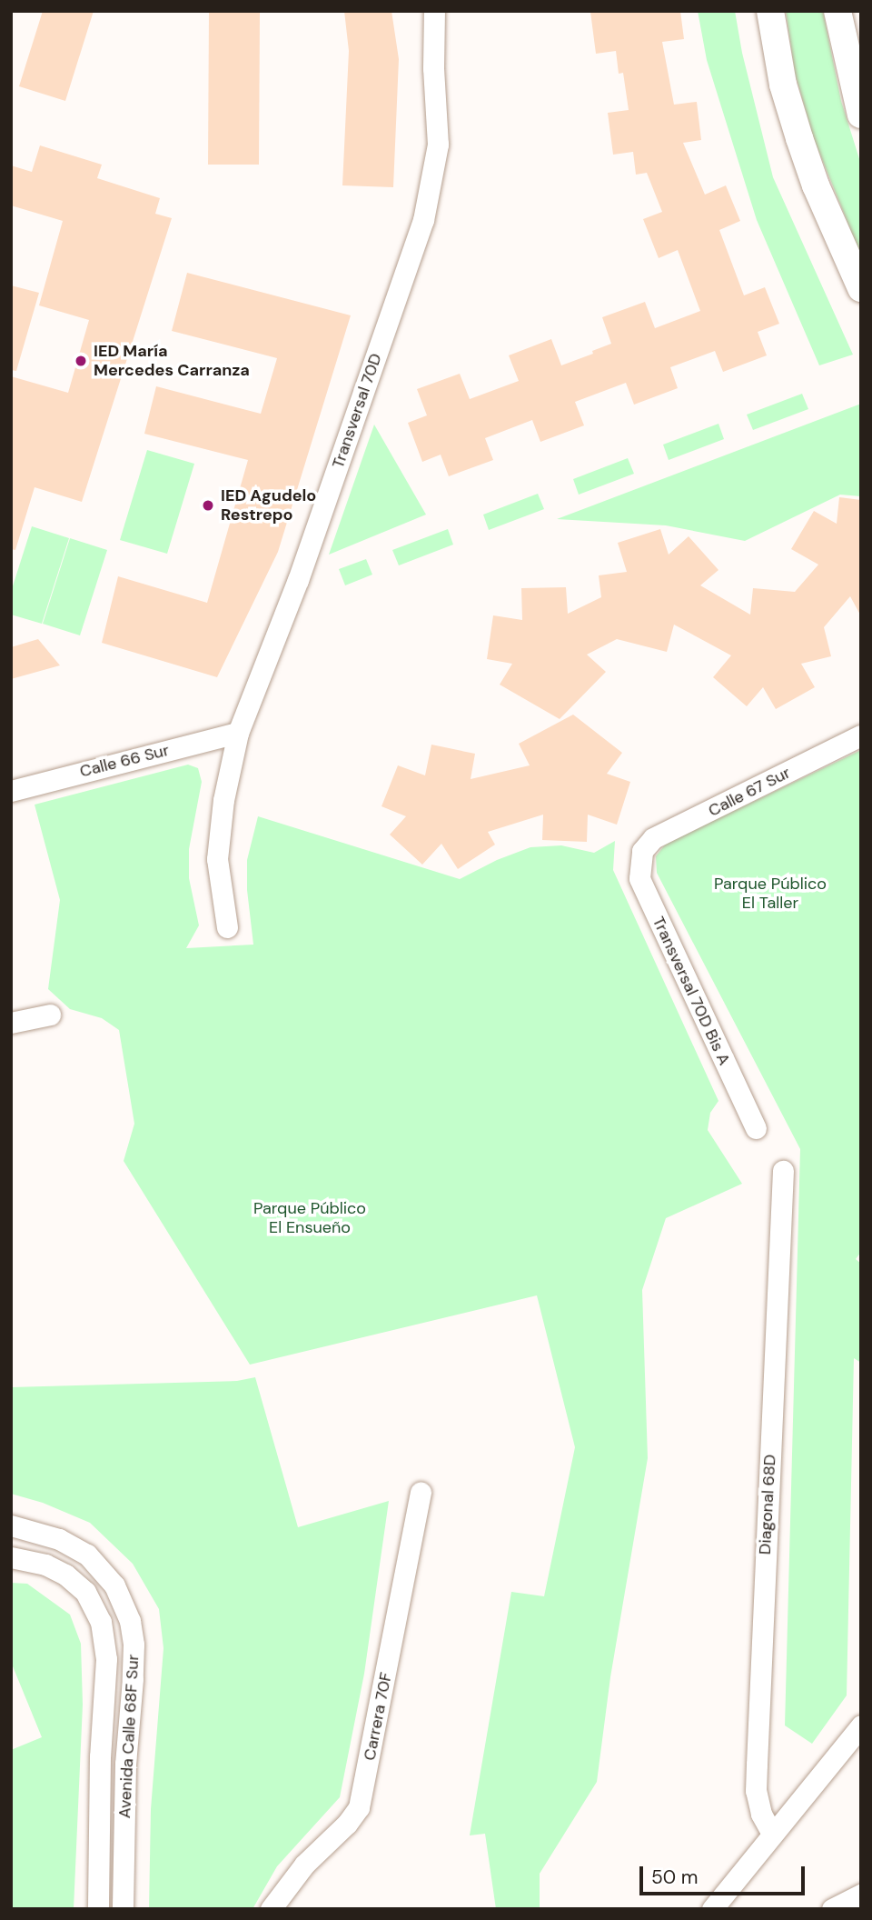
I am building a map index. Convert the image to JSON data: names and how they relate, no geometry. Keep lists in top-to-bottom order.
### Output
{
  "streets": {
    "street": [
      "Transversal 70D",
      "Calle 66 Sur",
      "Calle 67 Sur",
      "Transversal 70D Bis A",
      "Diagonal 68D",
      "Carrera 70F",
      "Avenida Calle 68F Sur"
    ]
  },
  "crossings": [
    ["Transversal 70D", "Calle 66 Sur"],
    ["Calle 67 Sur", "Transversal 70D Bis A"]
  ],
  "parks": ["Parque Público El Taller", "Parque Público El Ensueño"],
  "places": ["IED María Mercedes Carranza", "IED Agudelo Restrepo"],
  "scale_bar": "50 m"
}
